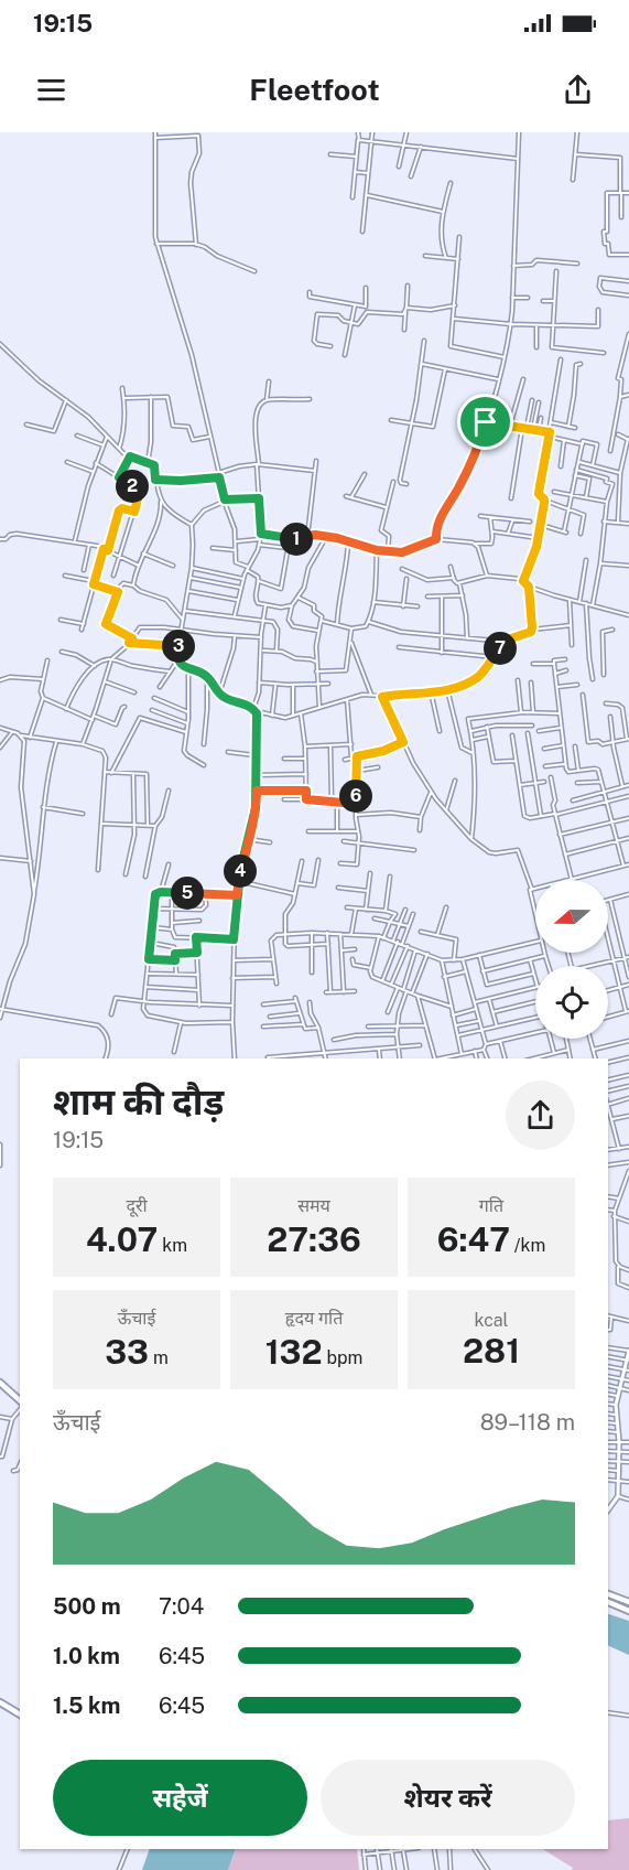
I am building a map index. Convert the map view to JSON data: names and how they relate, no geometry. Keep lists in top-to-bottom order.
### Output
{
  "north": "left",
  "page": {
    "status": "19:15",
    "header": "Fleetfoot",
    "pins": [
      "2",
      "1",
      "3",
      "7",
      "6",
      "4",
      "5"
    ],
    "heading": ["शाम की दौड़", "19:15"],
    "stats": [
      ["दूरी", "4.07 km"],
      ["समय", "27:36"],
      ["गति", "6:47 /km"],
      ["ऊँचाई", "33 m"],
      ["हृदय गति", "132 bpm"],
      ["kcal", "281"]
    ],
    "chart": ["ऊँचाई", "89–118 m"],
    "list": [
      {
        "name": "500 m",
        "note": "7:04"
      },
      {
        "name": "1.0 km",
        "note": "6:45"
      },
      {
        "name": "1.5 km",
        "note": "6:45"
      }
    ],
    "buttons": ["सहेजें", "शेयर करें"]
  }
}
